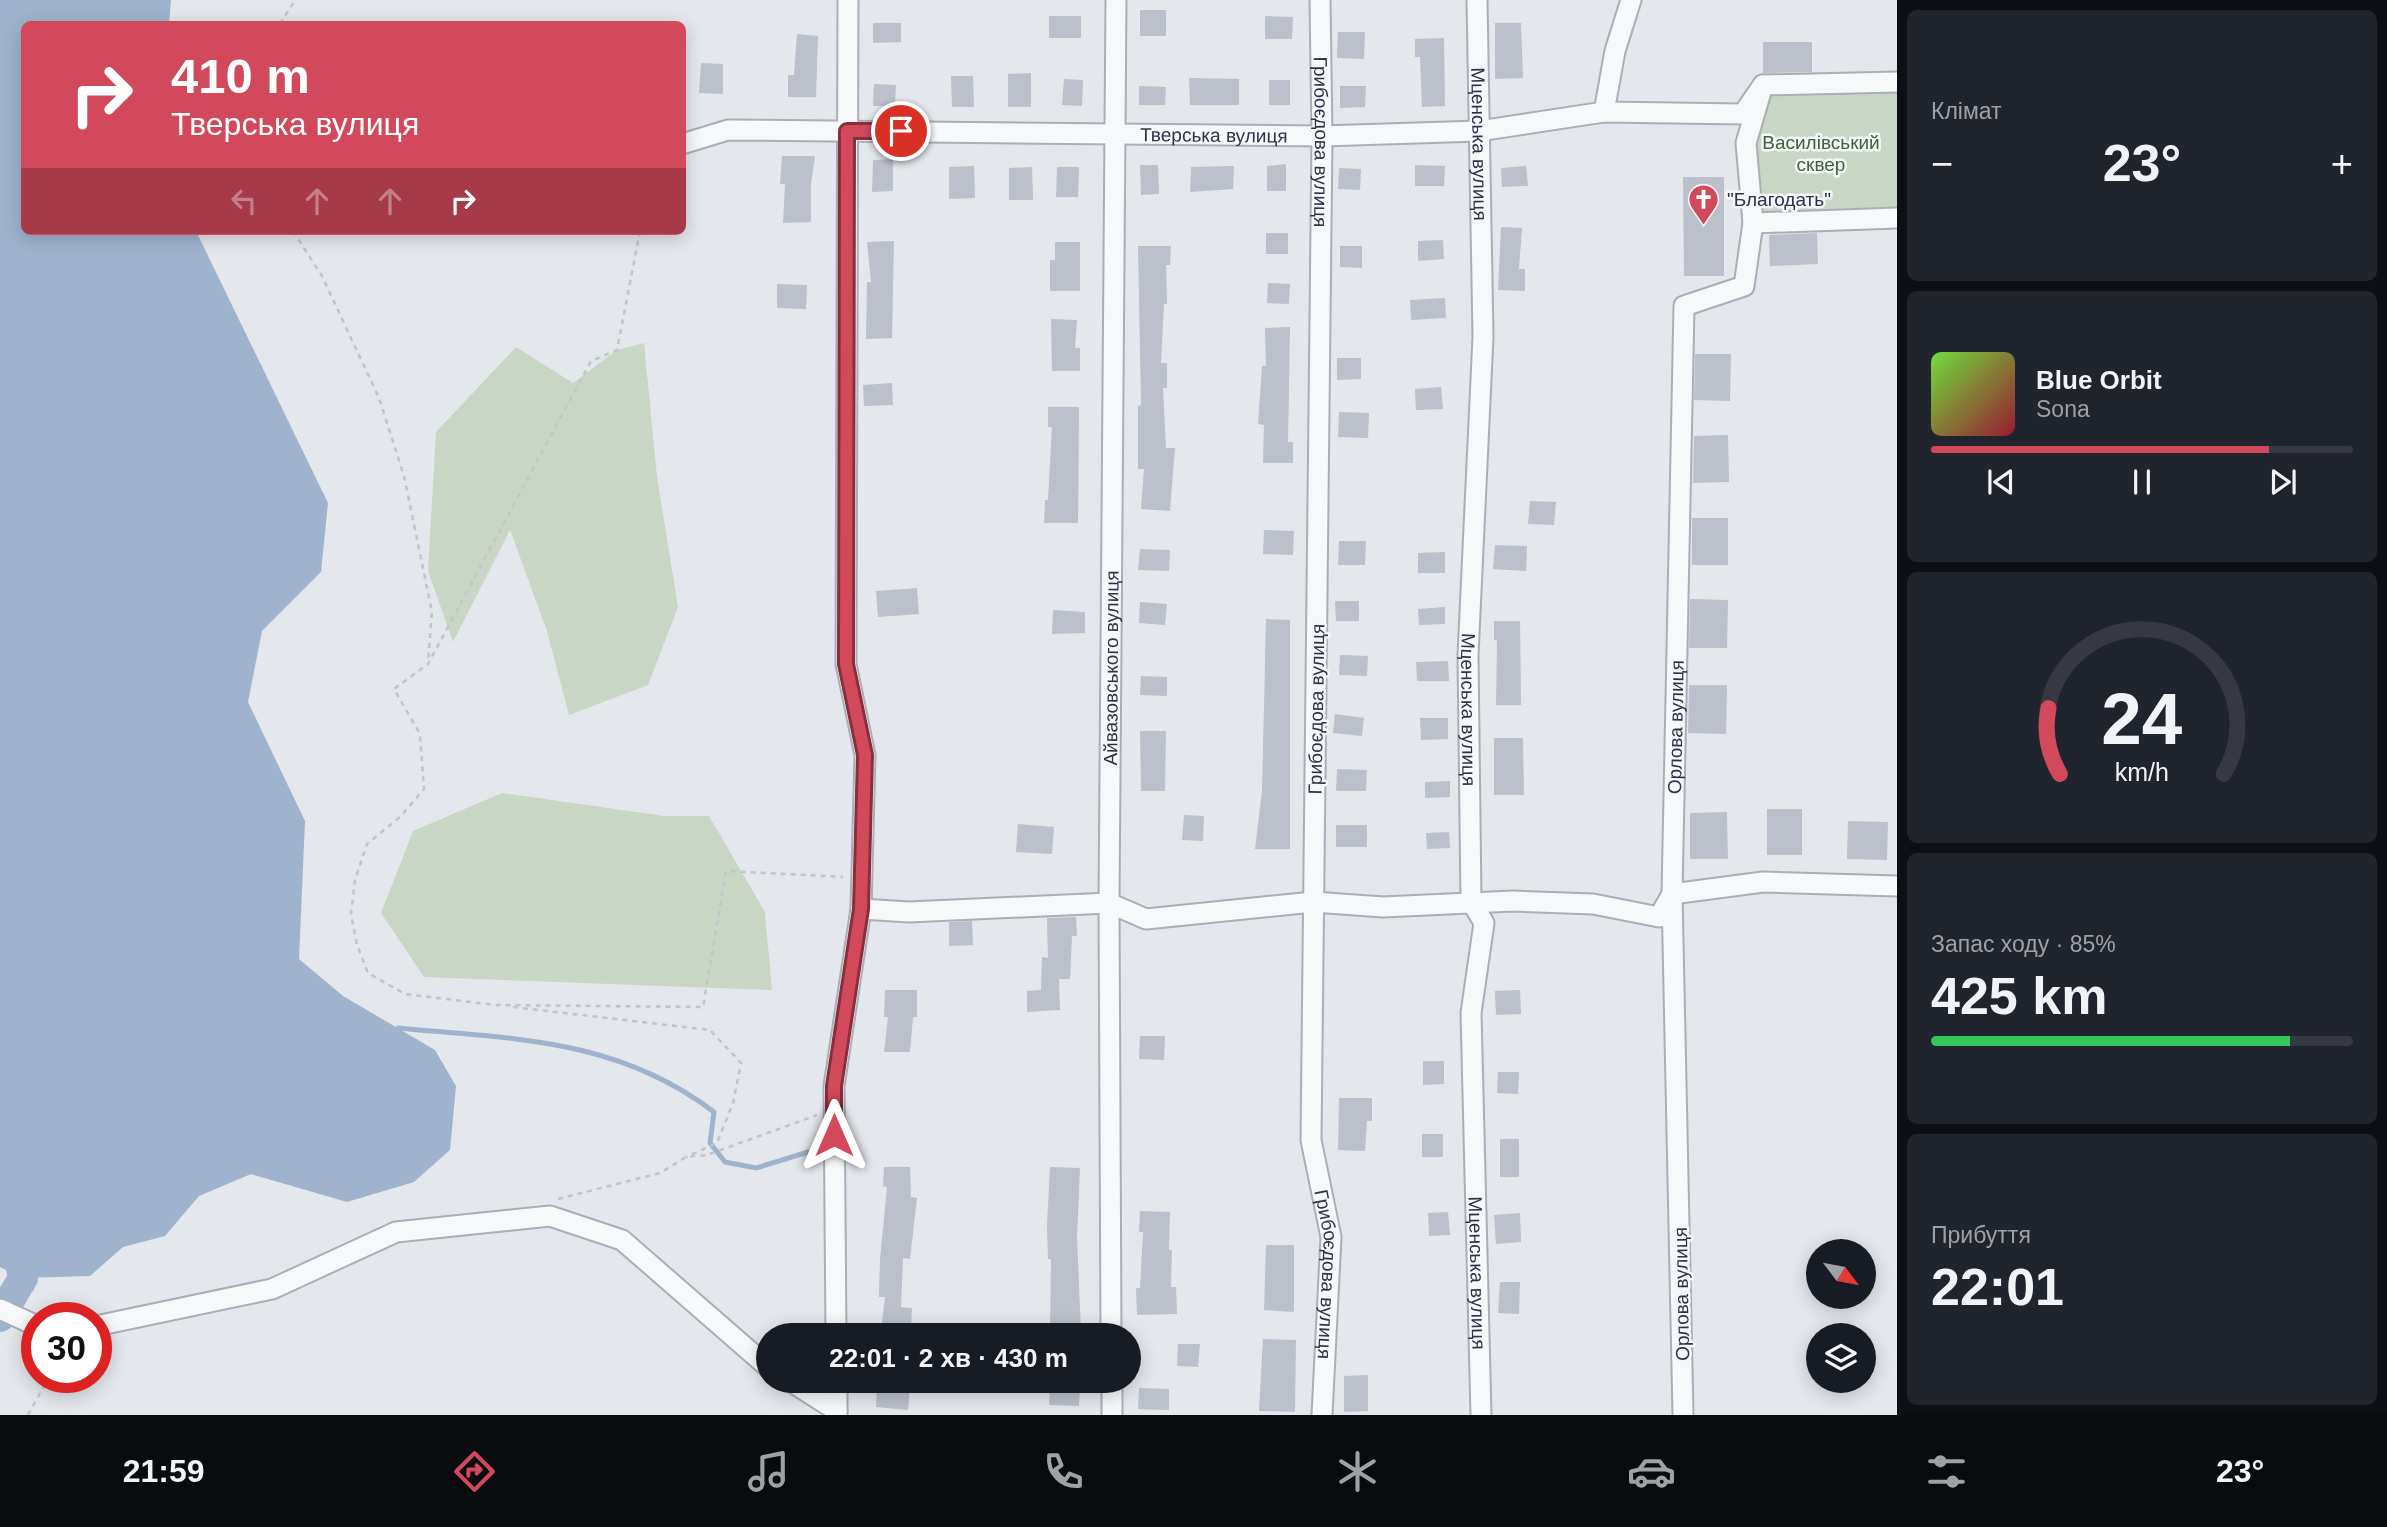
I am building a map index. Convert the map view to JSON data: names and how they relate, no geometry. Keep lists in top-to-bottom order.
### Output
{
  "streets": {
    "street": [
      "Тверська вулиця",
      "Грибоєдова вулиця",
      "Мценська вулиця",
      "Айвазовського вулиця",
      "Орлова вулиця"
    ]
  },
  "crossings": [
    ["Тверська вулиця", "Грибоєдова вулиця"],
    ["Тверська вулиця", "Мценська вулиця"],
    ["Тверська вулиця", "Айвазовського вулиця"],
    ["Тверська вулиця", "Орлова вулиця"]
  ],
  "parks": ["Василівський сквер"],
  "places": {
    "church": ["\"Благодать\""]
  },
  "north": "bottom right",
  "page": {
    "tile": [
      "Клімат",
      ["Запас ходу · 85%", "425 km"],
      ["Прибуття", "22:01"]
    ],
    "turn": ["410 m", "Тверська вулиця"],
    "heat": ["−", "23°", "+"],
    "song": ["Blue Orbit", "Sona"],
    "limit": "30",
    "trip": "22:01 · 2 хв · 430 m",
    "tabs": ["21:59", "23°"],
    "gauge": ["24", "km/h"]
  }
}
